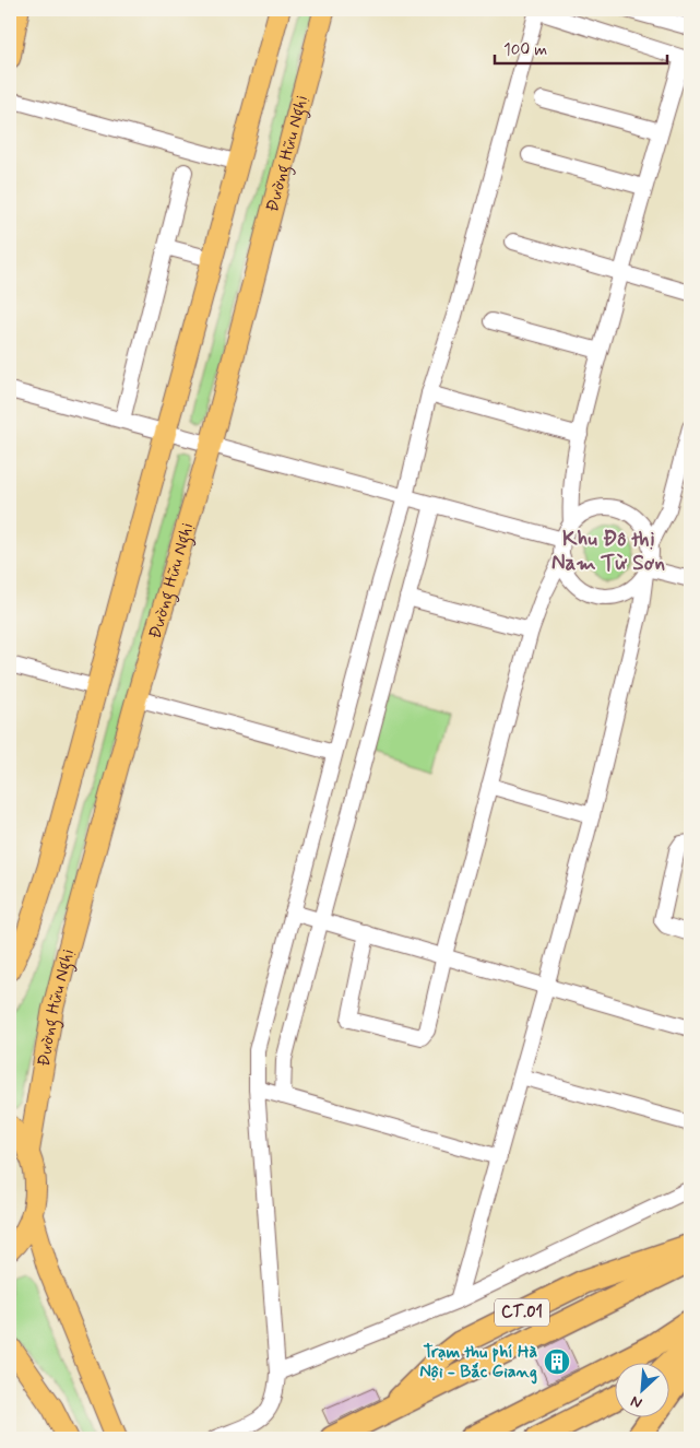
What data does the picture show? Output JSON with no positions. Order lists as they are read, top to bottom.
{
  "streets": {
    "highway": ["CT.01"],
    "main road": ["Đường Hữu Nghị"]
  },
  "districts": ["Khu Đô thị Nam Từ Sơn"],
  "places": {
    "building": ["Trạm thu phí Hà Nội - Bắc Giang"]
  },
  "scale_bar": "100 m",
  "north": "bottom left"
}
